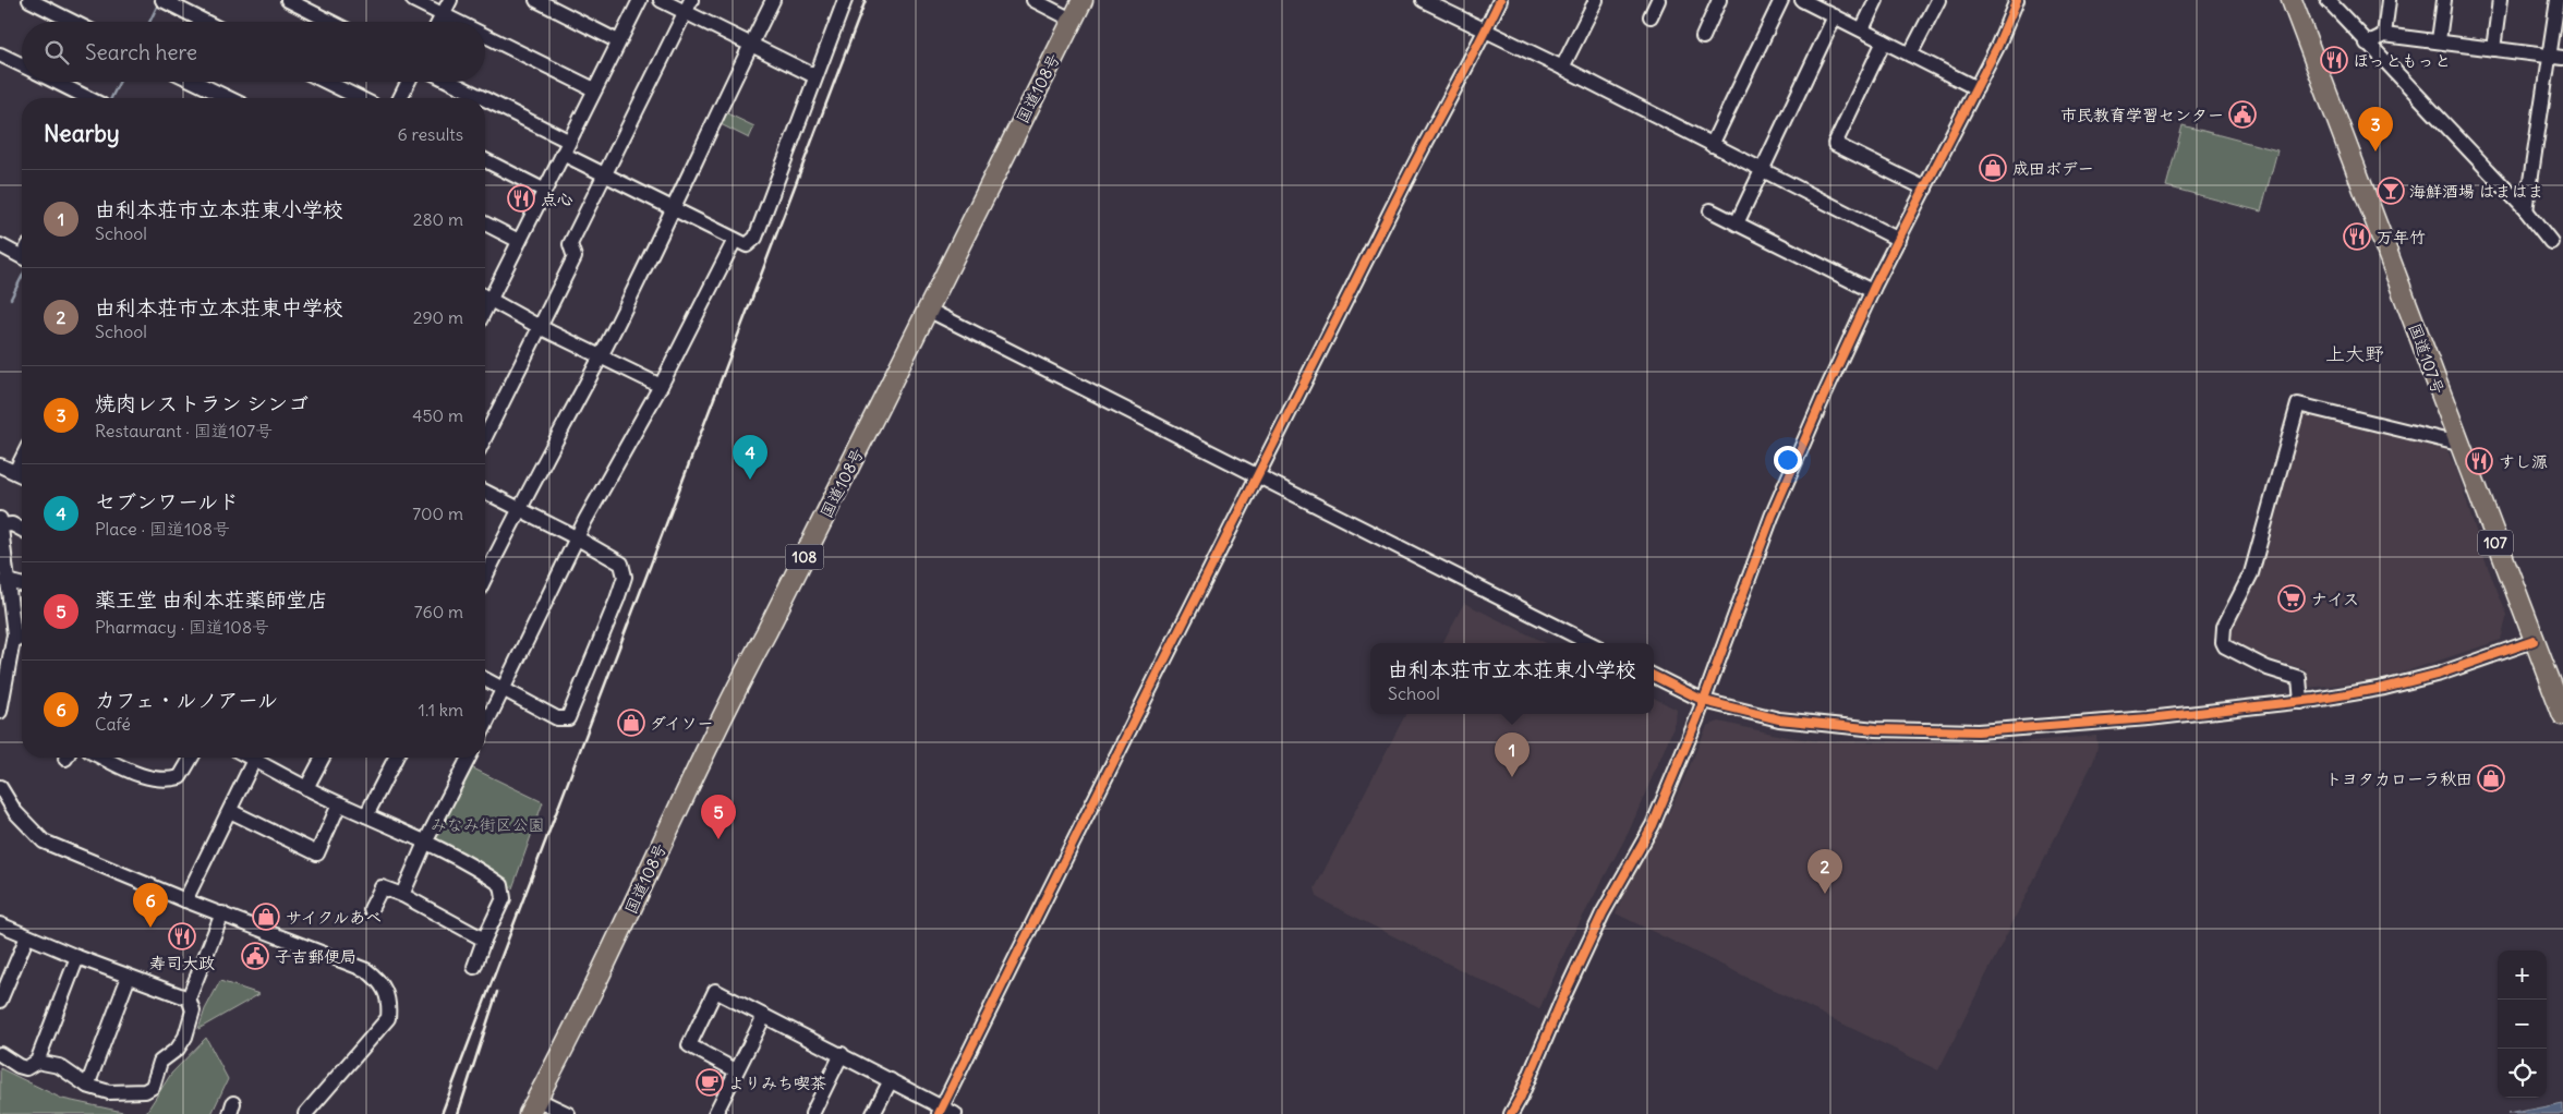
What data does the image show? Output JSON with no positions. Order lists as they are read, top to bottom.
{
  "streets": {
    "highway": [
      "国道108号",
      "国道107号",
      "107",
      "108"
    ]
  },
  "districts": ["上大野"],
  "parks": ["みなみ街区公園"],
  "places": {
    "restaurant": [
      "ほっともっと",
      "点心",
      "万年竹",
      "すし源",
      "寿司大政"
    ],
    "public building": ["市民教育学習センター", "子吉郵便局"],
    "shop": [
      "成田ボデー",
      "ダイソー",
      "トヨタカローラ秋田",
      "サイクルあべ"
    ],
    "bar": ["海鮮酒場 はまはま"],
    "supermarket": ["ナイス"],
    "cafe": ["よりみち喫茶"]
  },
  "page": {
    "search": "Search here",
    "heading": ["Nearby", "6 results"],
    "pins": [
      "3",
      "4",
      "1",
      "5",
      "2",
      "6"
    ],
    "list": [
      {
        "mark": "1",
        "name": "由利本荘市立本荘東小学校",
        "note": "School",
        "value": "280 m"
      },
      {
        "mark": "2",
        "name": "由利本荘市立本荘東中学校",
        "note": "School",
        "value": "290 m"
      },
      {
        "mark": "3",
        "name": "焼肉レストラン シンゴ",
        "note": "Restaurant · 国道107号",
        "value": "450 m"
      },
      {
        "mark": "4",
        "name": "セブンワールド",
        "note": "Place · 国道108号",
        "value": "700 m"
      },
      {
        "mark": "5",
        "name": "薬王堂 由利本荘薬師堂店",
        "note": "Pharmacy · 国道108号",
        "value": "760 m"
      },
      {
        "mark": "6",
        "name": "カフェ・ルノアール",
        "note": "Café",
        "value": "1.1 km"
      }
    ],
    "popup": ["由利本荘市立本荘東小学校", "School"],
    "map_buttons": ["+", "−"]
  }
}
